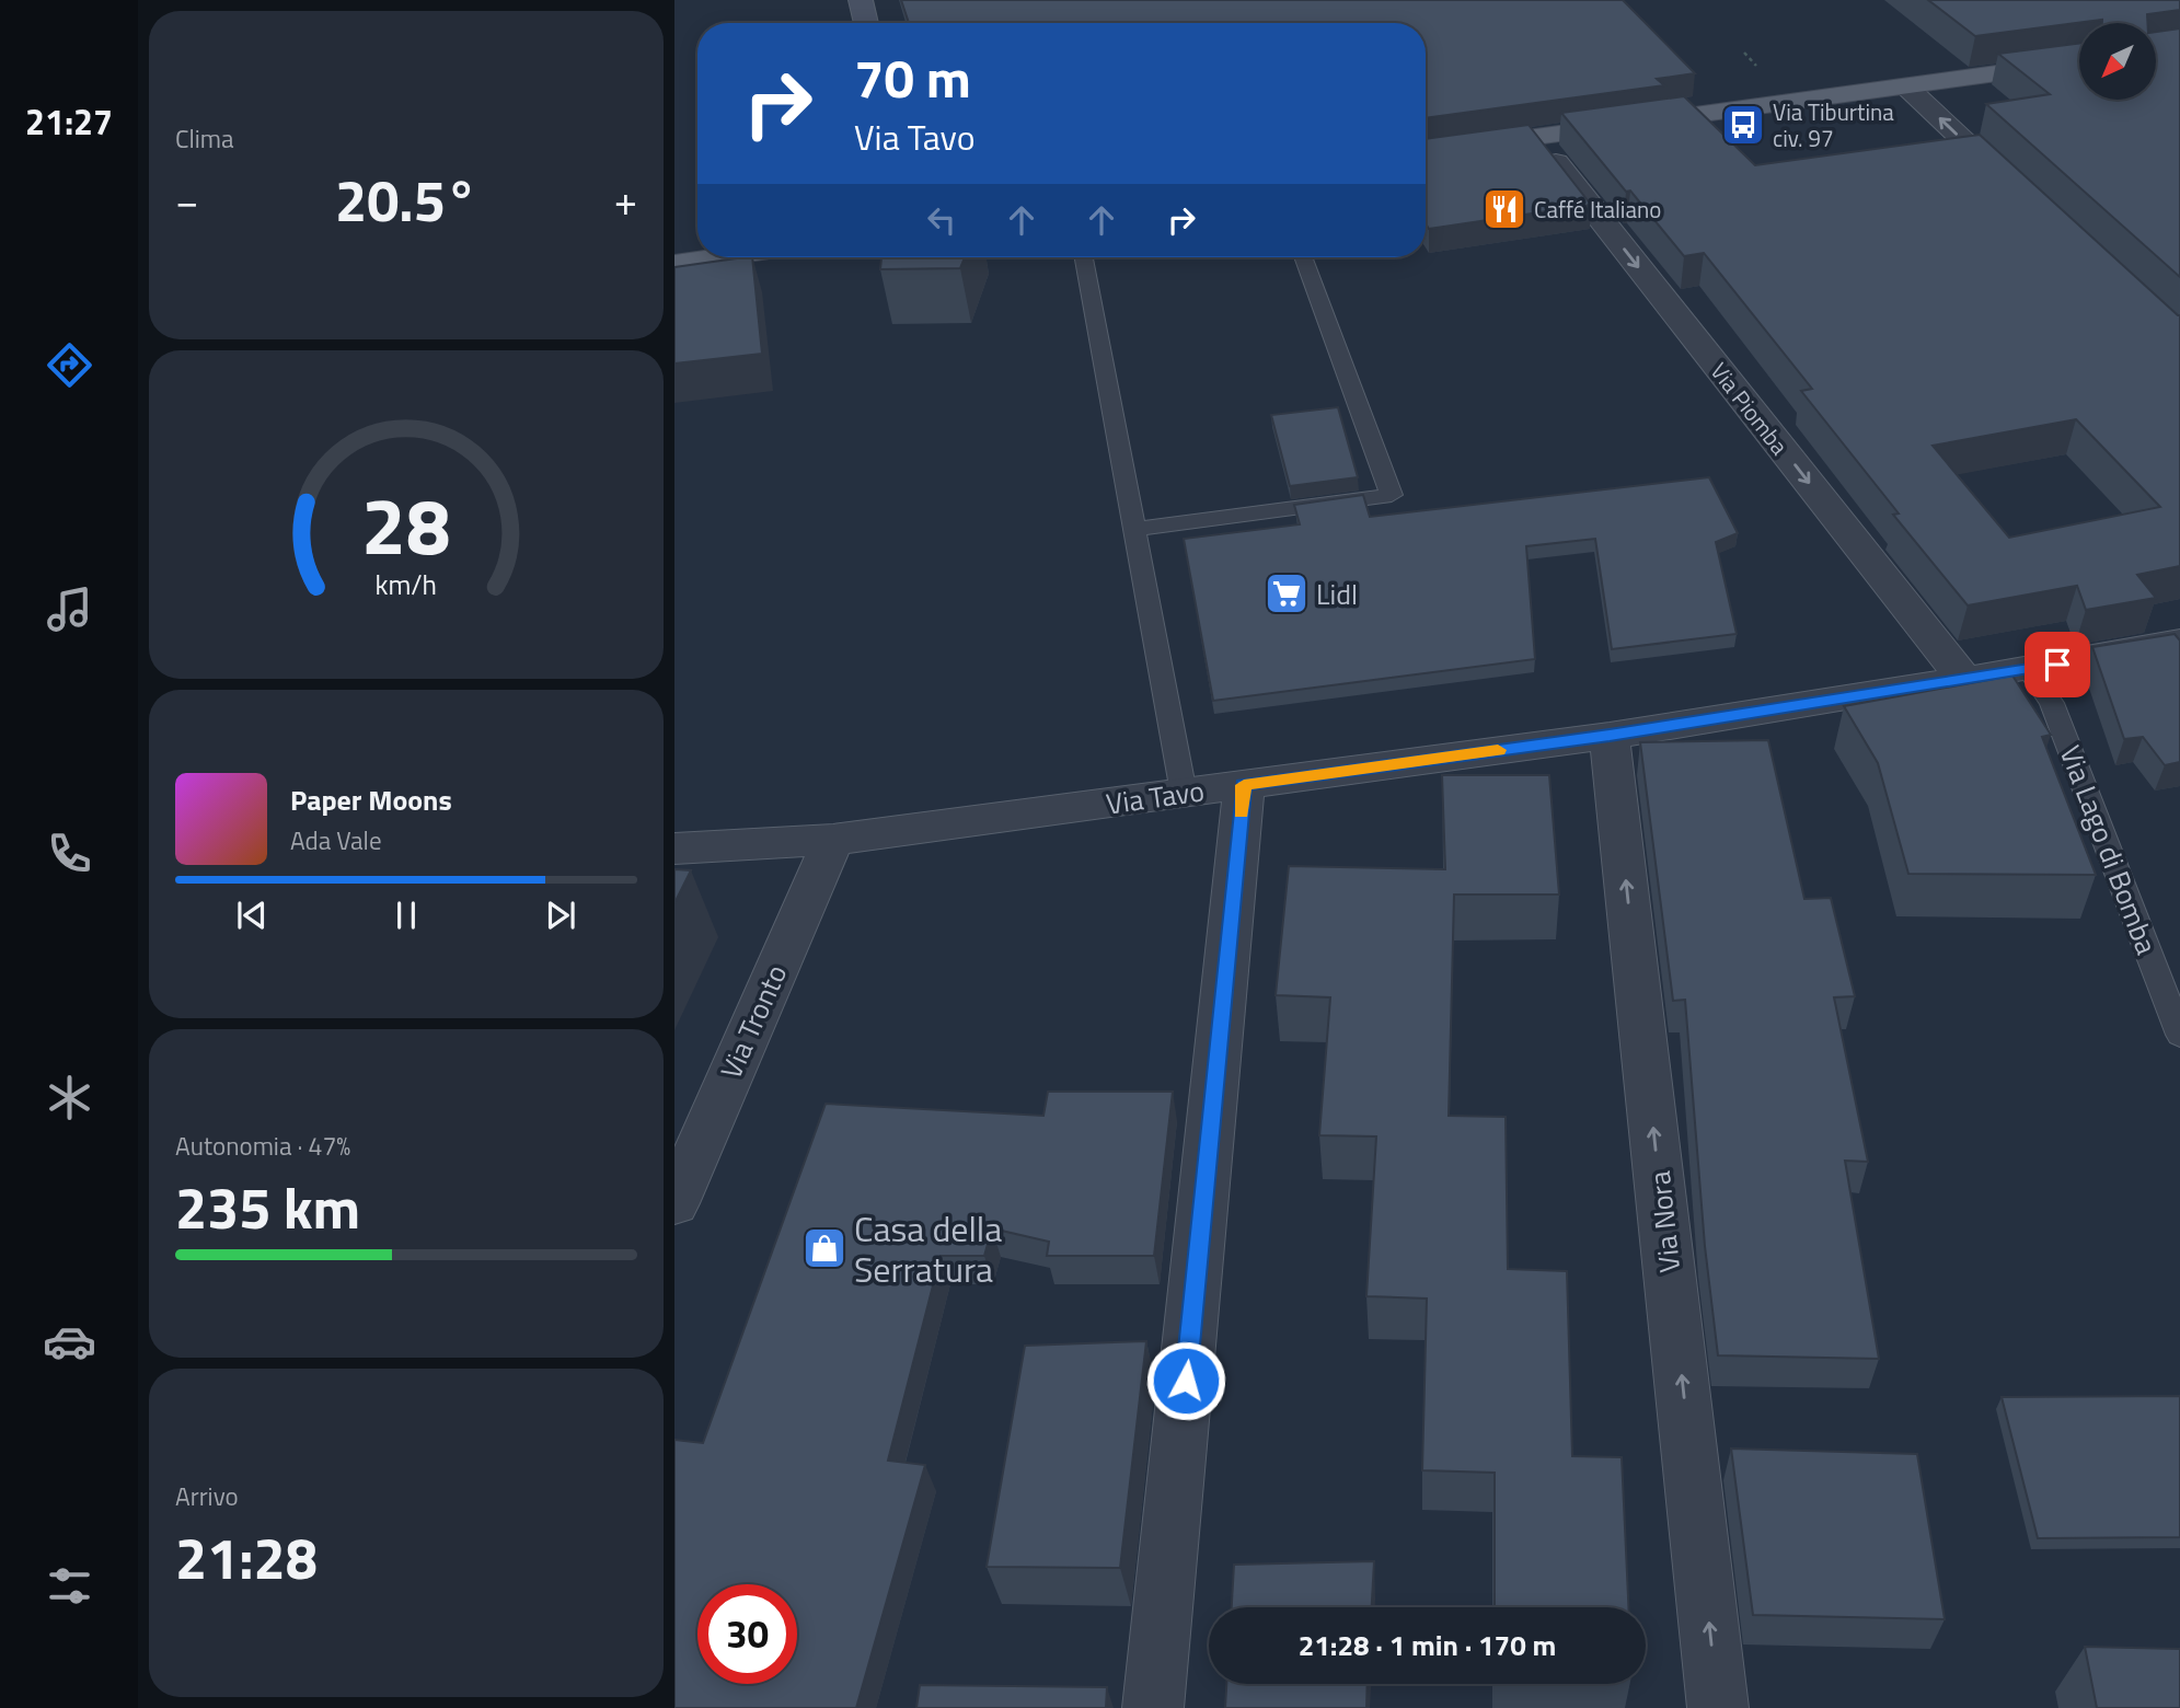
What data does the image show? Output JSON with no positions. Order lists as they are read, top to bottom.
{
  "streets": {
    "street": [
      "Via Piomba",
      "Via Tavo",
      "Via Tronto",
      "Via Nora"
    ],
    "lane": ["Via Lago di Bomba"]
  },
  "crossings": [
    ["Via Piomba", "Via Tavo"],
    ["Via Tavo", "Via Lago di Bomba"],
    ["Via Tavo", "Via Tronto"],
    ["Via Tavo", "Via Nora"]
  ],
  "one_way": ["Via Piomba", "Via Nora"],
  "places": {
    "bus stop": ["Via Tiburtina civ. 97"],
    "restaurant": ["Caffé Italiano"],
    "supermarket": ["Lidl"],
    "shop": ["Casa della Serratura"]
  },
  "north": "bottom left",
  "page": {
    "tabs": "21:27",
    "tile": [
      "Clima",
      ["Autonomia · 47%", "235 km"],
      ["Arrivo", "21:28"]
    ],
    "turn": ["70 m", "Via Tavo"],
    "heat": ["−", "20.5°", "+"],
    "song": ["Paper Moons", "Ada Vale"],
    "limit": "30",
    "trip": "21:28 · 1 min · 170 m",
    "gauge": ["28", "km/h"]
  }
}
